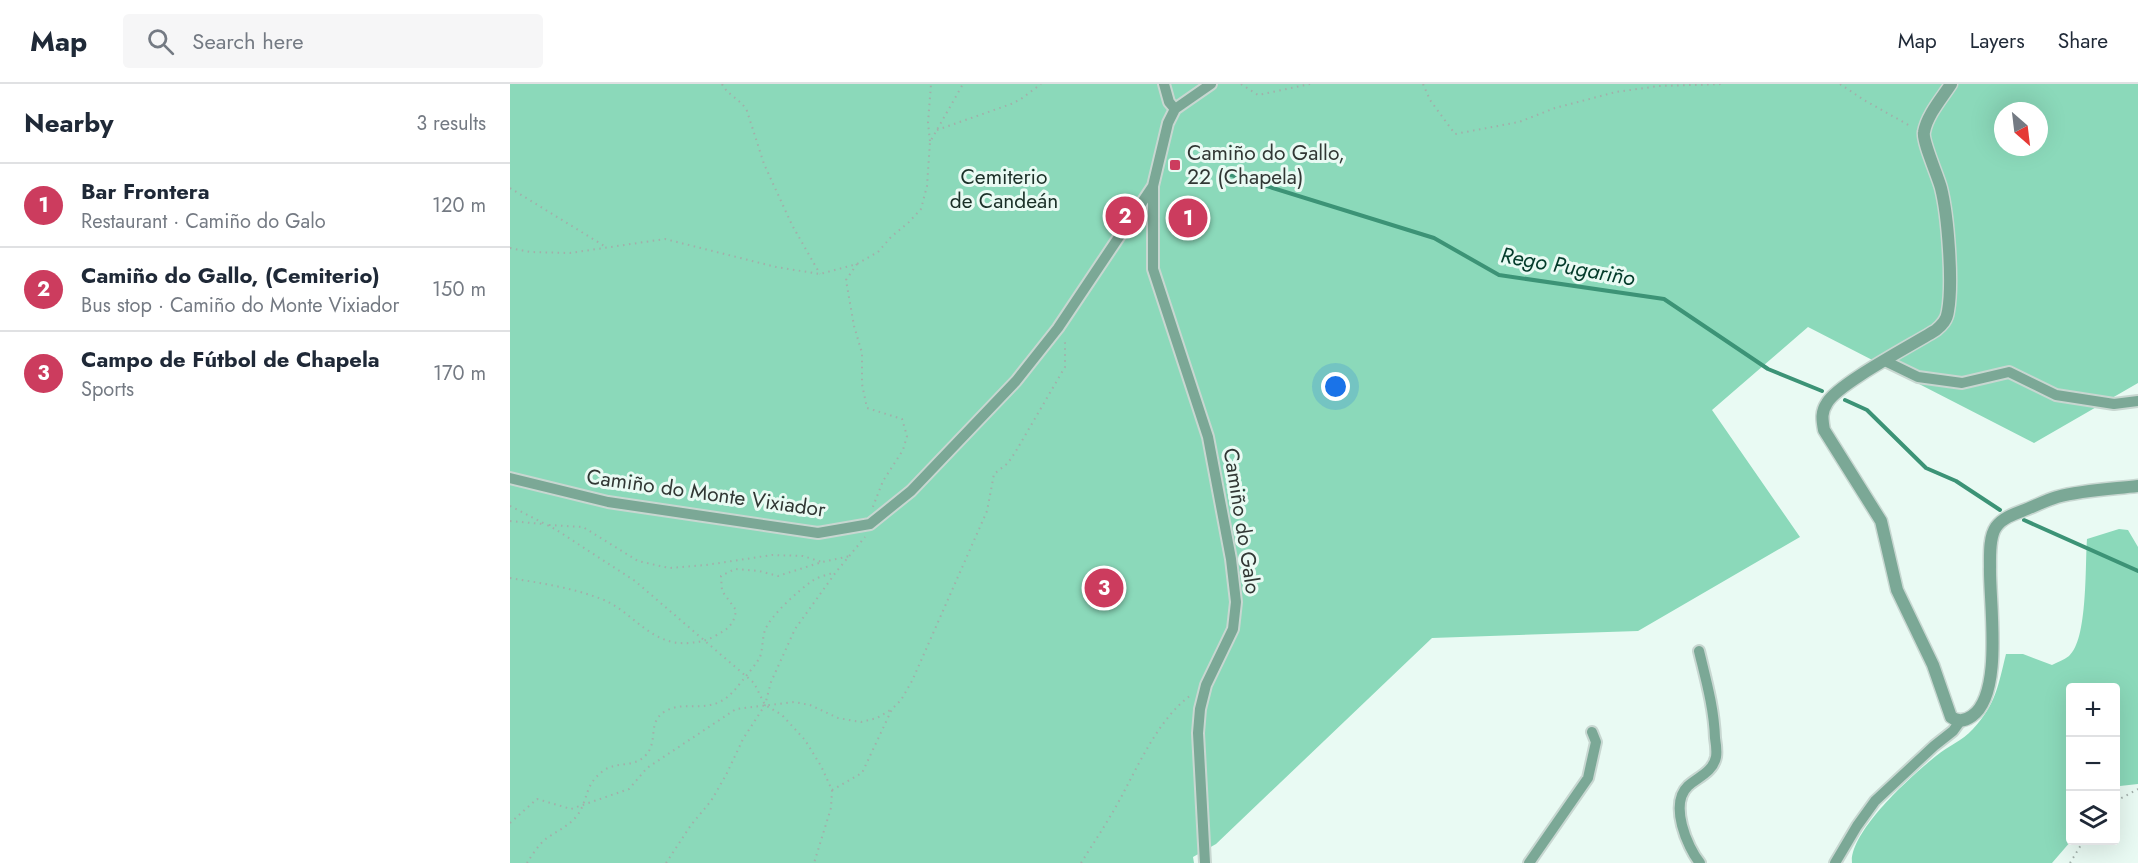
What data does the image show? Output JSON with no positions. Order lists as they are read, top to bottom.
{
  "streets": {
    "street": ["Camiño do Monte Vixiador", "Camiño do Galo"]
  },
  "crossings": [
    ["Camiño do Monte Vixiador", "Camiño do Galo"]
  ],
  "water": ["Rego Pugariño"],
  "parks": ["Cemiterio de Candeán"],
  "places": {
    "transit": ["Camiño do Gallo, 22 (Chapela)"]
  },
  "north": "bottom right",
  "page": {
    "header": "Map",
    "search": "Search here",
    "nav": ["Map", "Layers", "Share"],
    "heading": ["Nearby", "3 results"],
    "list": [
      {
        "mark": "1",
        "name": "Bar Frontera",
        "note": "Restaurant · Camiño do Galo",
        "value": "120 m"
      },
      {
        "mark": "2",
        "name": "Camiño do Gallo, (Cemiterio)",
        "note": "Bus stop · Camiño do Monte Vixiador",
        "value": "150 m"
      },
      {
        "mark": "3",
        "name": "Campo de Fútbol de Chapela",
        "note": "Sports",
        "value": "170 m"
      }
    ],
    "pins": ["2", "1", "3"],
    "map_buttons": ["+", "−"]
  }
}
